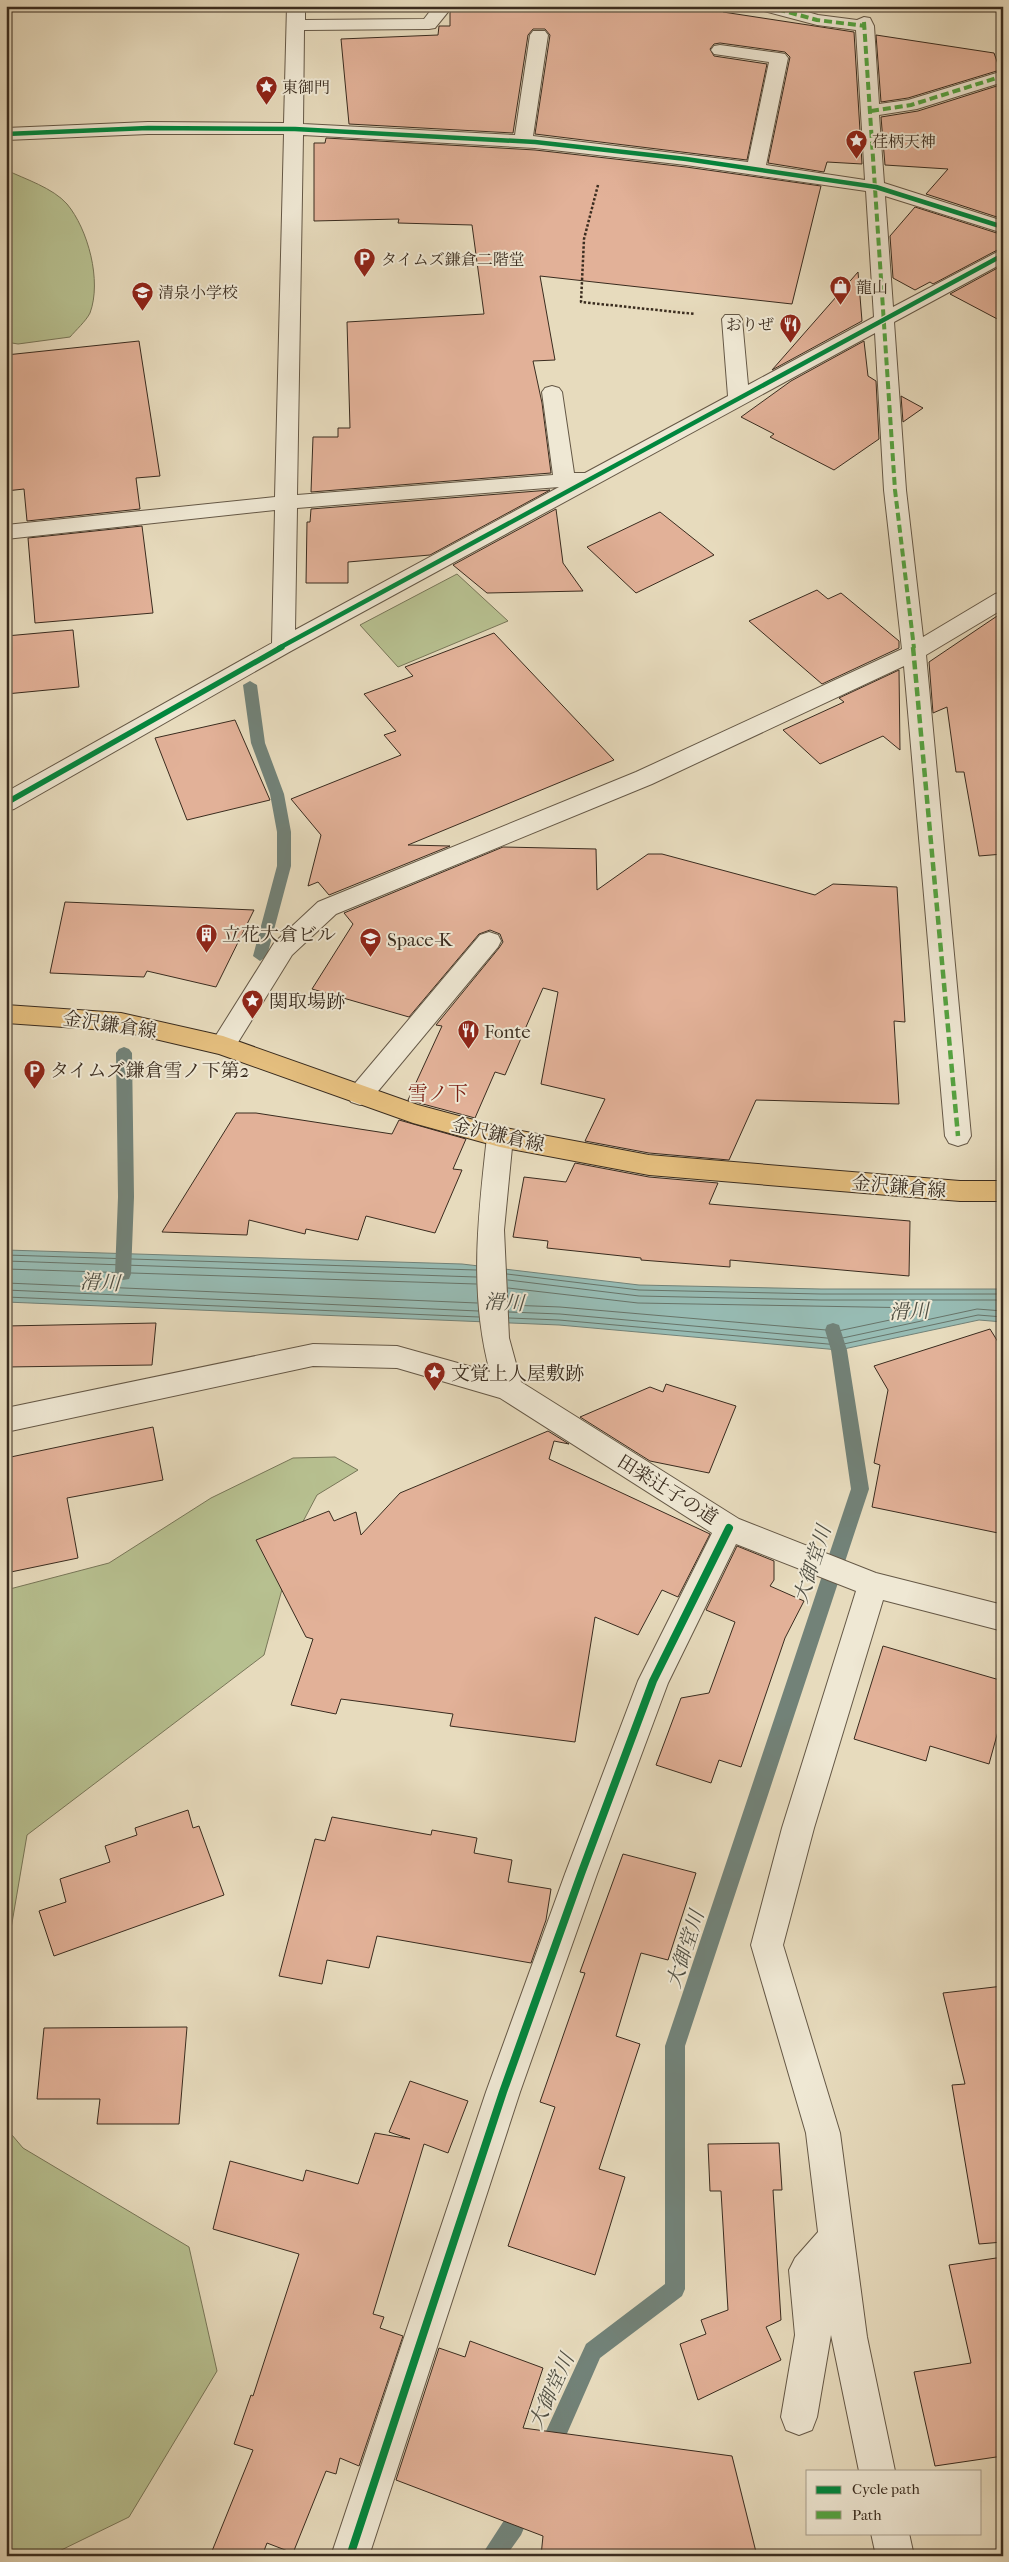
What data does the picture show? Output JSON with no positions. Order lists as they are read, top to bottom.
{
  "streets": {
    "main road": ["金沢鎌倉線"],
    "street": ["田楽辻子の道"]
  },
  "districts": ["雪ノ下"],
  "water": ["滑川", "大御堂川"],
  "places": {
    "place": [
      "東御門",
      "荏柄天神",
      "関取場跡",
      "文覚上人屋敷跡"
    ],
    "parking": ["タイムズ鎌倉二階堂", "タイムズ鎌倉雪ノ下第2"],
    "shop": ["龍山"],
    "school or university": ["清泉小学校", "Space-K"],
    "restaurant": ["おりぜ", "Fonte"],
    "building": ["立花大倉ビル"]
  },
  "legend": ["Cycle path", "Path"]
}
